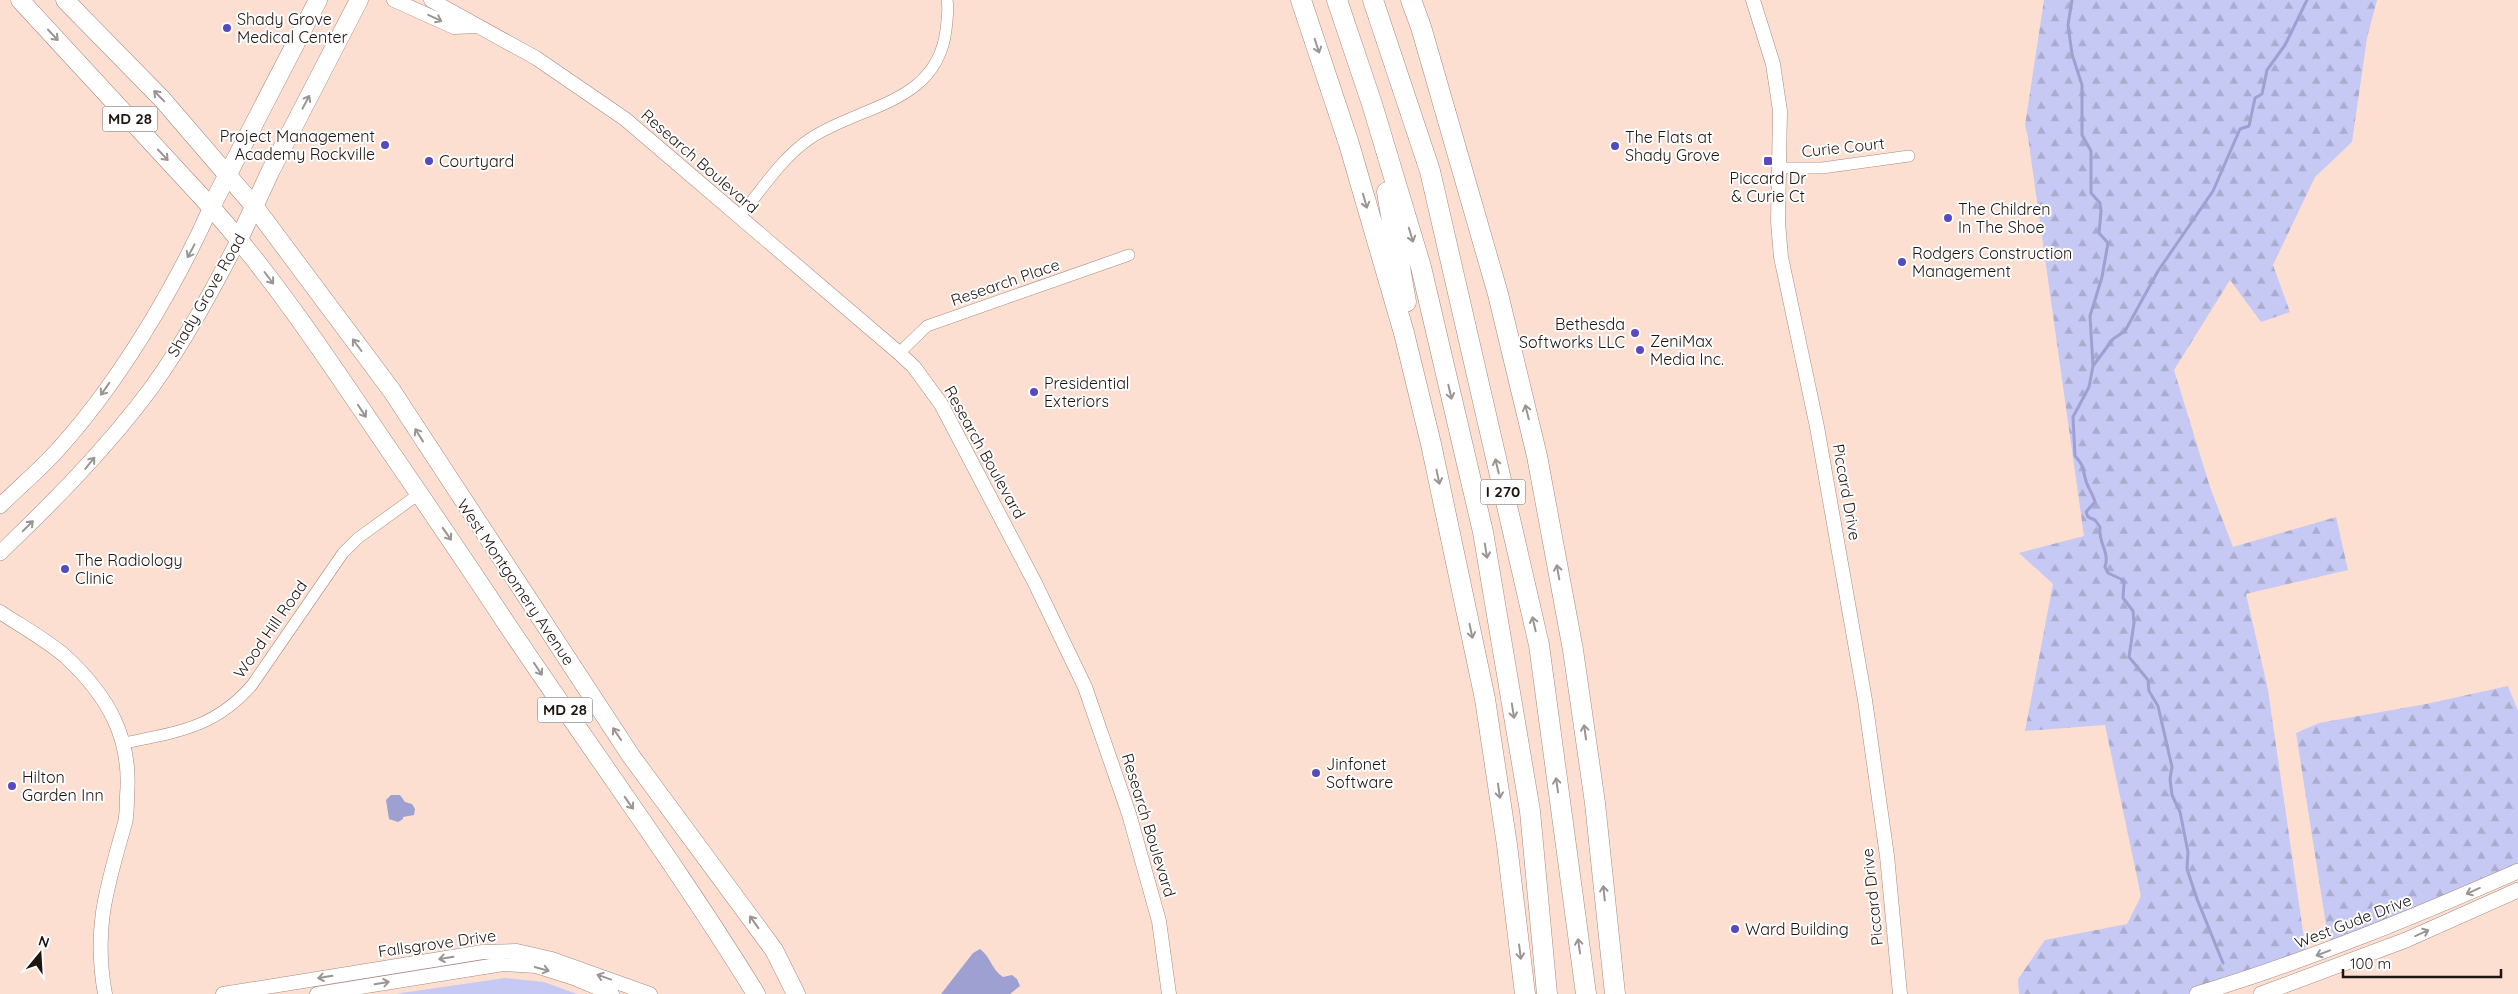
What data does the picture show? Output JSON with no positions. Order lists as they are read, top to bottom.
{
  "streets": {
    "highway": ["I 270"],
    "main road": [
      "MD 28",
      "Shady Grove Road",
      "West Montgomery Avenue",
      "West Gude Drive"
    ],
    "street": [
      "Curie Court",
      "Research Boulevard",
      "Research Place",
      "Piccard Drive",
      "Wood Hill Road",
      "Fallsgrove Drive"
    ]
  },
  "crossings": [
    ["MD 28", "Shady Grove Road"],
    ["MD 28", "West Montgomery Avenue"],
    ["Curie Court", "Piccard Drive"],
    ["Research Boulevard", "Research Place"],
    ["Shady Grove Road", "West Montgomery Avenue"],
    ["West Montgomery Avenue", "Wood Hill Road"]
  ],
  "places": {
    "other": [
      "Shady Grove Medical Center",
      "Project Management Academy Rockville",
      "The Flats at Shady Grove",
      "Courtyard",
      "The Children In The Shoe",
      "Rodgers Construction Management",
      "Bethesda Softworks LLC",
      "ZeniMax Media Inc.",
      "Presidential Exteriors",
      "The Radiology Clinic",
      "Jinfonet Software",
      "Hilton Garden Inn",
      "Ward Building"
    ],
    "transit": ["Piccard Dr & Curie Ct"]
  },
  "scale_bar": "100 m",
  "north": "top"
}
